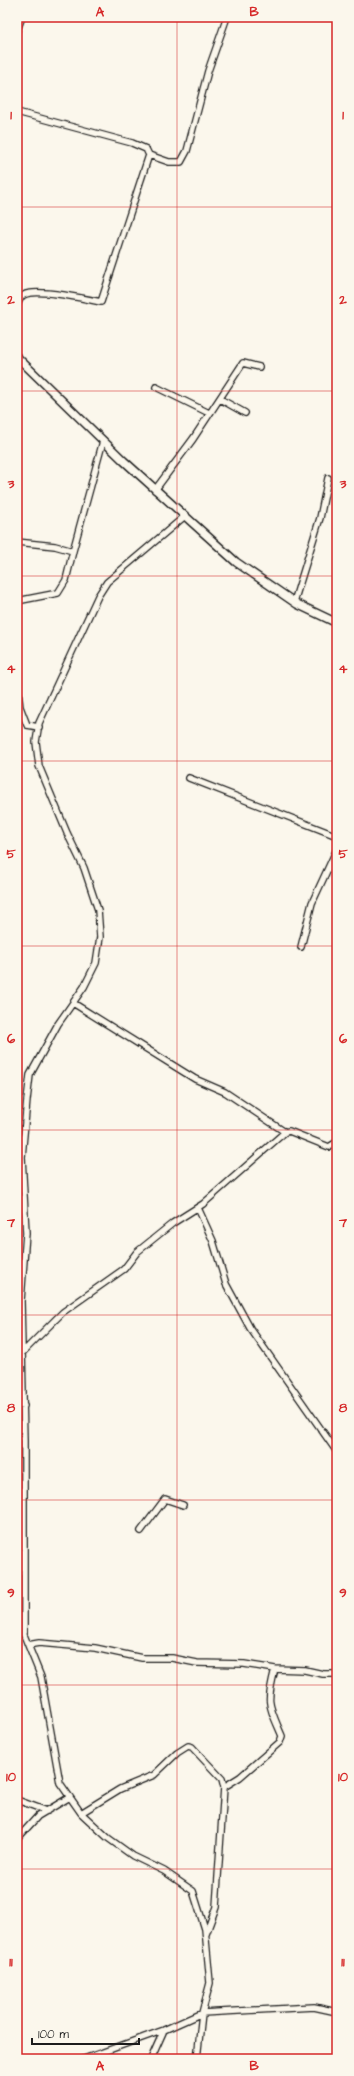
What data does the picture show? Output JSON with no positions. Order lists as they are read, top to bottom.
{
  "scale_bar": "100 m",
  "grid": {
    "columns": ["A", "B"],
    "rows": [
      "1",
      "2",
      "3",
      "4",
      "5",
      "6",
      "7",
      "8",
      "9",
      "10",
      "11"
    ]
  }
}
